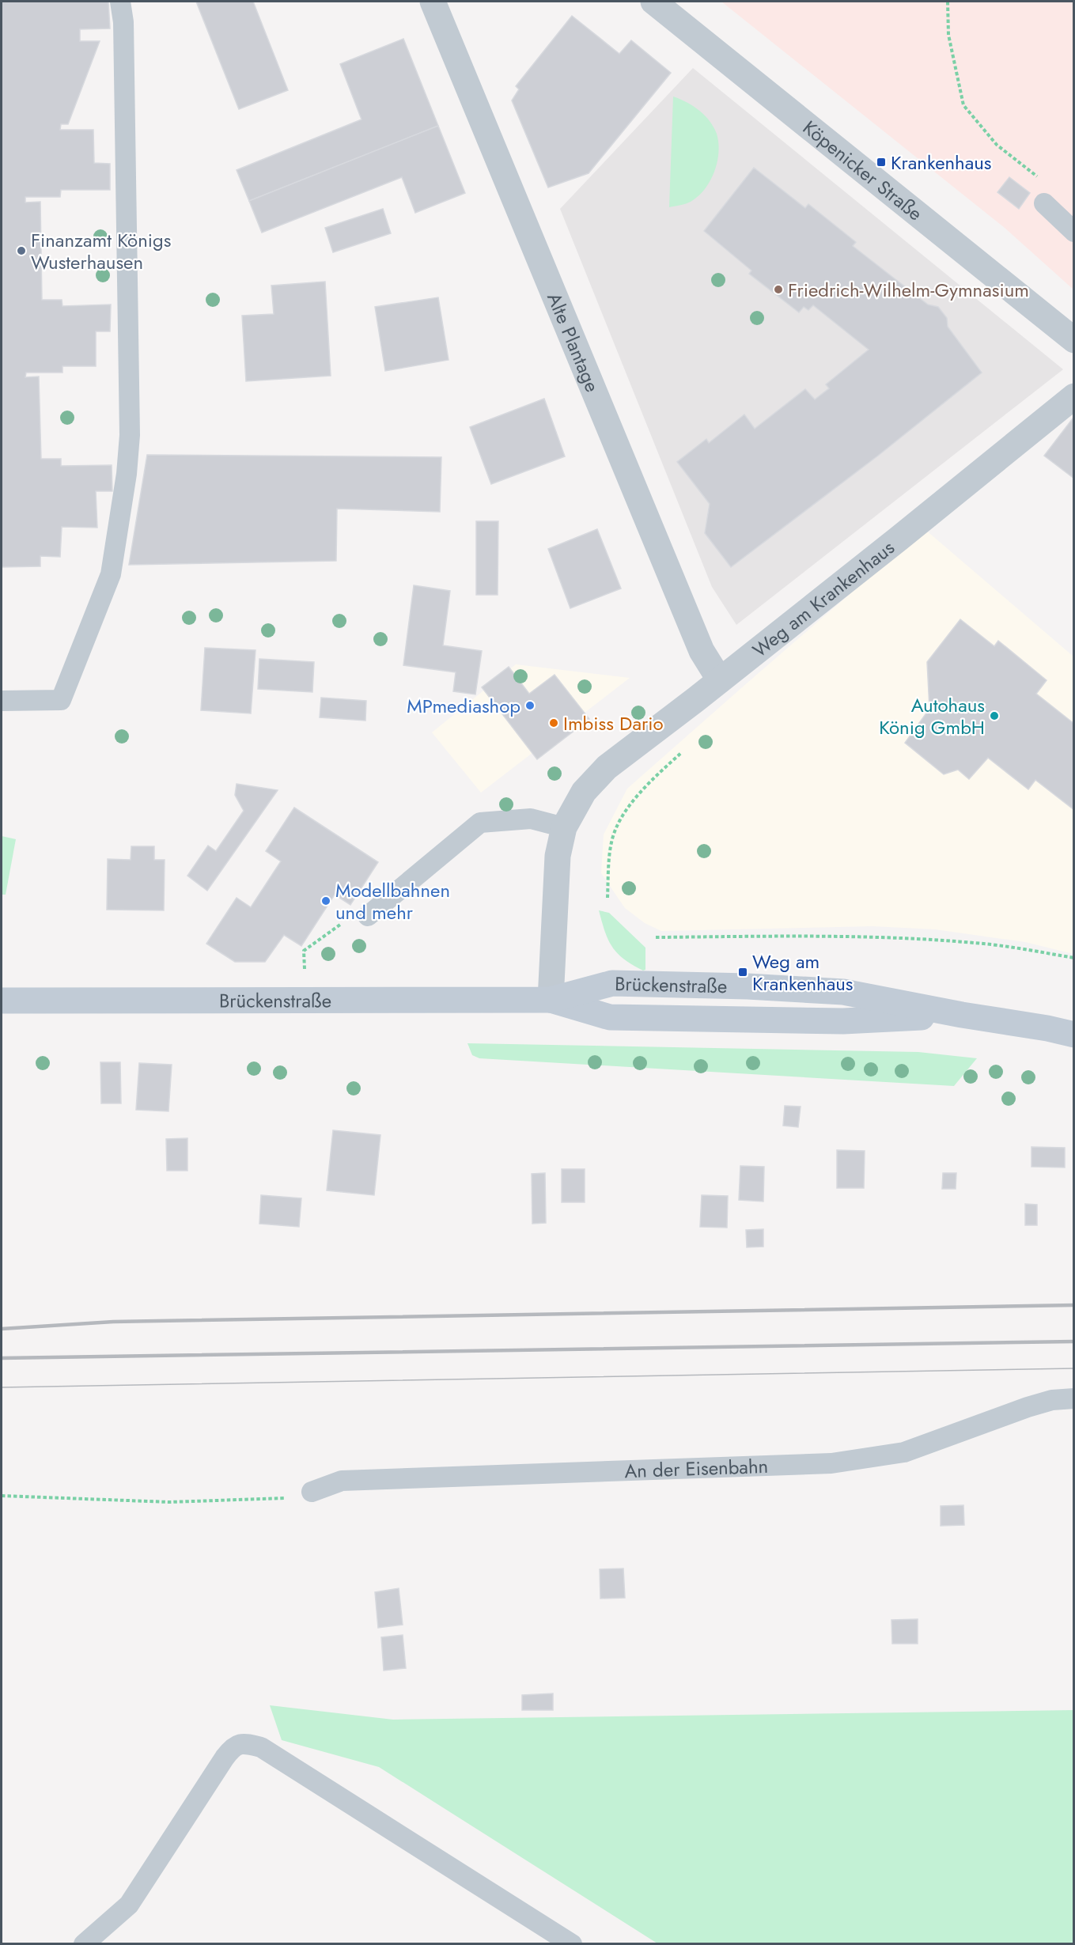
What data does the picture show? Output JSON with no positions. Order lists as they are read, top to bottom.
{
  "streets": {
    "main road": ["Brückenstraße"],
    "street": ["Köpenicker Straße", "Alte Plantage", "Weg am Krankenhaus"],
    "lane": ["An der Eisenbahn"]
  },
  "crossings": [
    ["Alte Plantage", "Weg am Krankenhaus"],
    ["Weg am Krankenhaus", "Brückenstraße"]
  ],
  "places": {
    "transit": ["Krankenhaus", "Weg am Krankenhaus"],
    "other": [
      "Finanzamt Königs Wusterhausen",
      "Friedrich-Wilhelm-Gymnasium",
      "MPmediashop",
      "Autohaus König GmbH",
      "Imbiss Dario",
      "Modellbahnen und mehr"
    ]
  }
}
